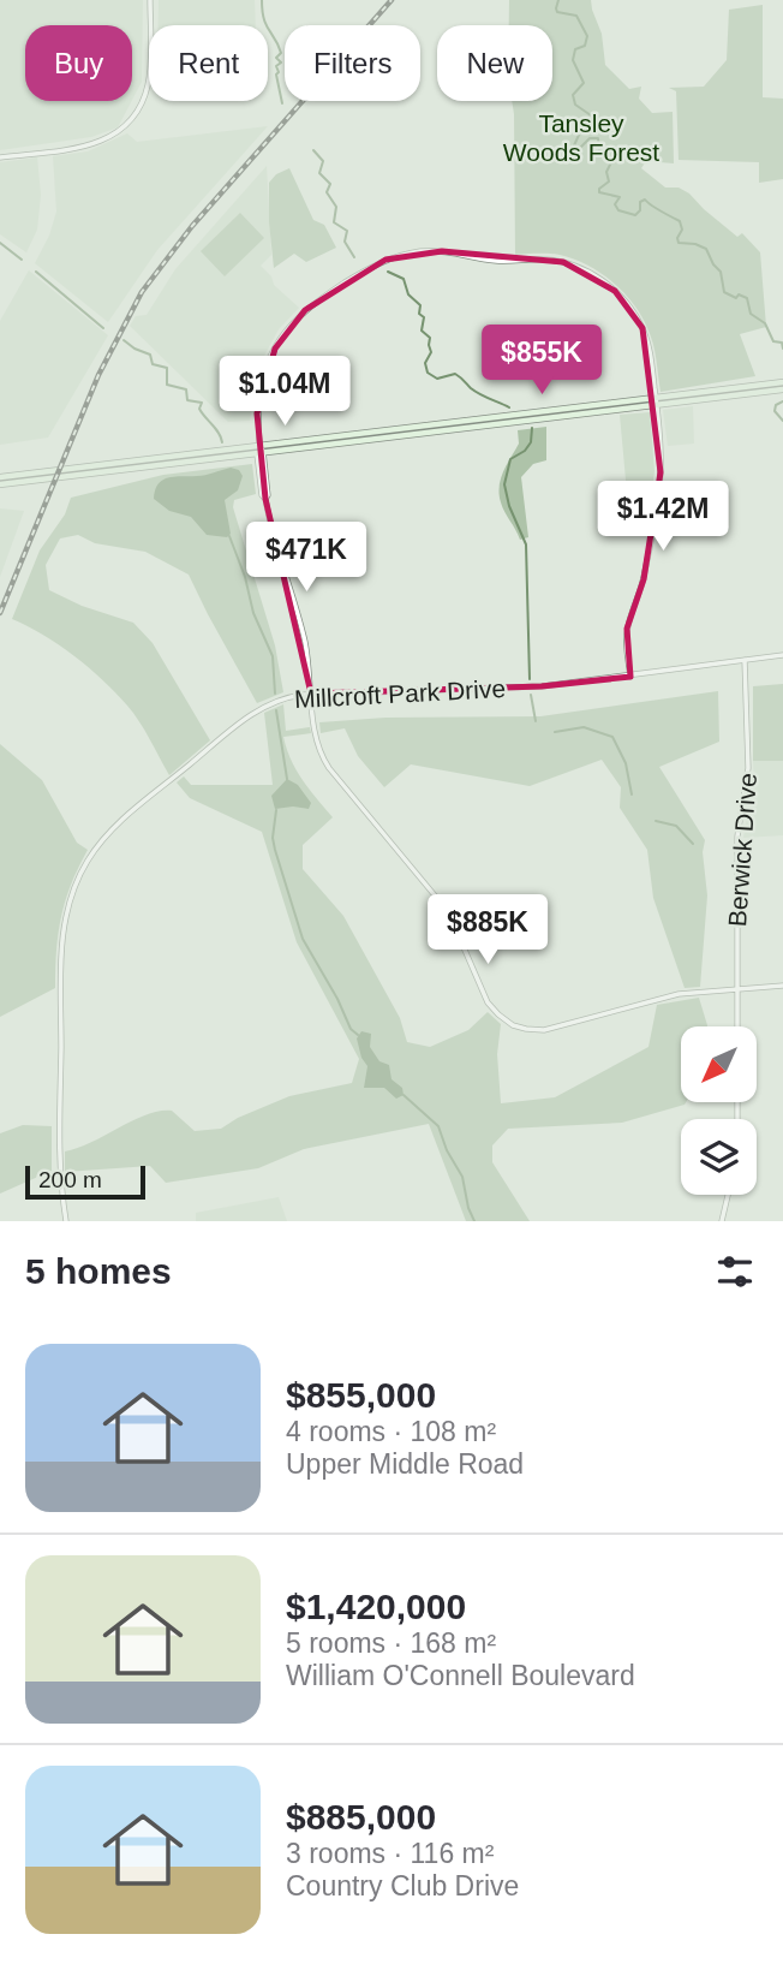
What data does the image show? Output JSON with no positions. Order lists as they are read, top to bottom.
{
  "streets": {
    "street": ["Millcroft Park Drive", "Berwick Drive"]
  },
  "crossings": [
    ["Millcroft Park Drive", "Berwick Drive"]
  ],
  "parks": ["Tansley Woods Forest"],
  "scale_bar": "200 m",
  "north": "bottom left",
  "page": {
    "chip": [
      "Buy",
      "Rent",
      "Filters",
      "New"
    ],
    "price": [
      "$855K",
      "$1.04M",
      "$1.42M",
      "$471K",
      "$885K"
    ],
    "scale": "200 m",
    "heading": "5 homes",
    "list": [
      {
        "name": "$855,000",
        "note": "4 rooms · 108 m² · Upper Middle Road"
      },
      {
        "name": "$1,420,000",
        "note": "5 rooms · 168 m² · William O'Connell Boulevard"
      },
      {
        "name": "$885,000",
        "note": "3 rooms · 116 m² · Country Club Drive"
      }
    ]
  }
}
